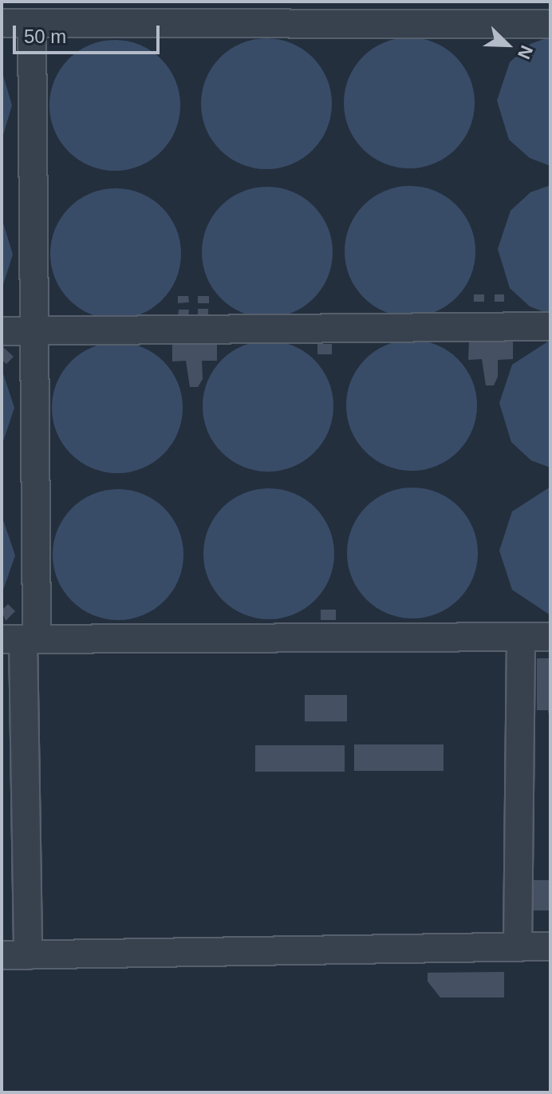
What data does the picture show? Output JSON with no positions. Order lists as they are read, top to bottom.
{
  "scale_bar": "50 m",
  "north": "bottom right"
}
